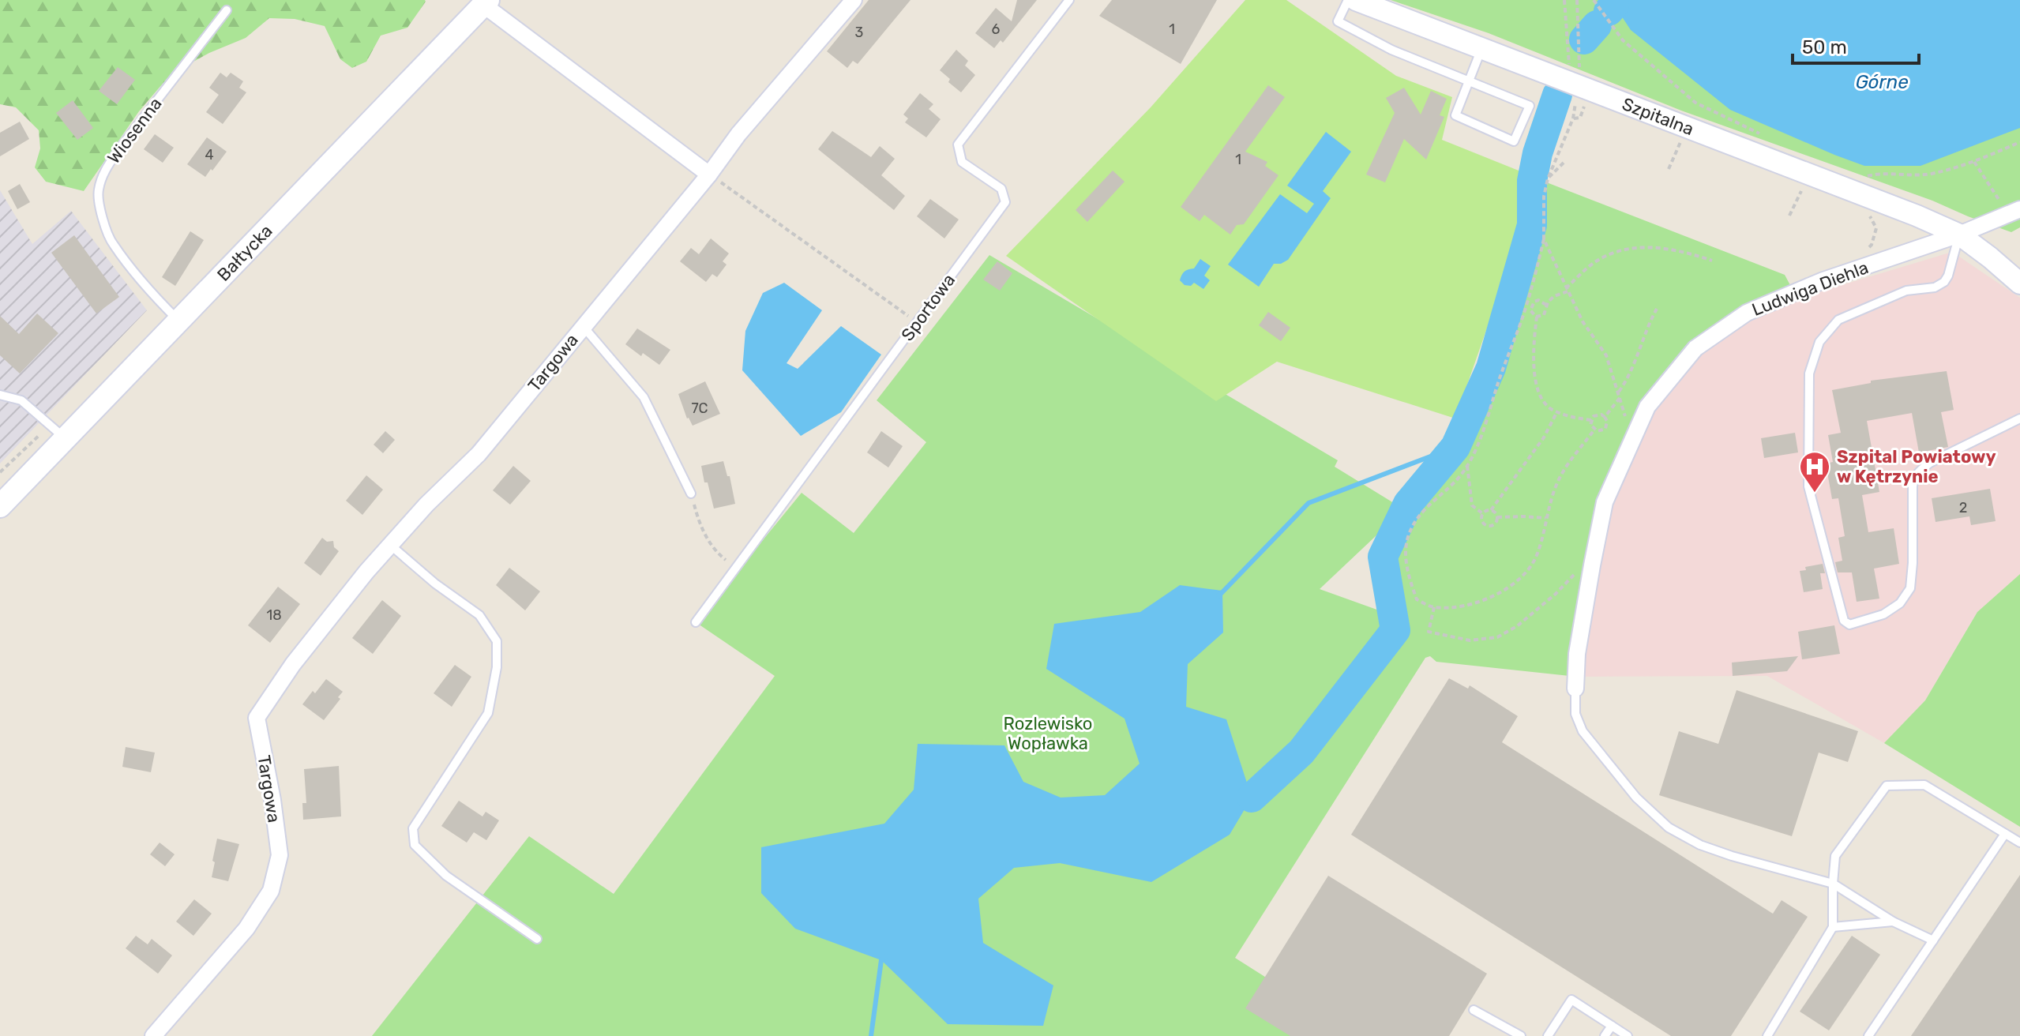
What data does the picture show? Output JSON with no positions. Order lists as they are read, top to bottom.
{
  "streets": {
    "main road": ["Bałtycka"],
    "street": ["Szpitalna", "Ludwiga Diehla", "Targowa"],
    "lane": ["Wiosenna", "Sportowa"]
  },
  "crossings": [
    ["Szpitalna", "Ludwiga Diehla"],
    ["Wiosenna", "Bałtycka"]
  ],
  "water": ["Górne"],
  "parks": ["Rozlewisko Wopławka"],
  "places": {
    "hospital": ["Szpital Powiatowy w Kętrzynie"]
  },
  "house_numbers": [
    "6",
    "1",
    "3",
    "4",
    "1",
    "7C",
    "2",
    "18"
  ],
  "scale_bar": "50 m"
}
